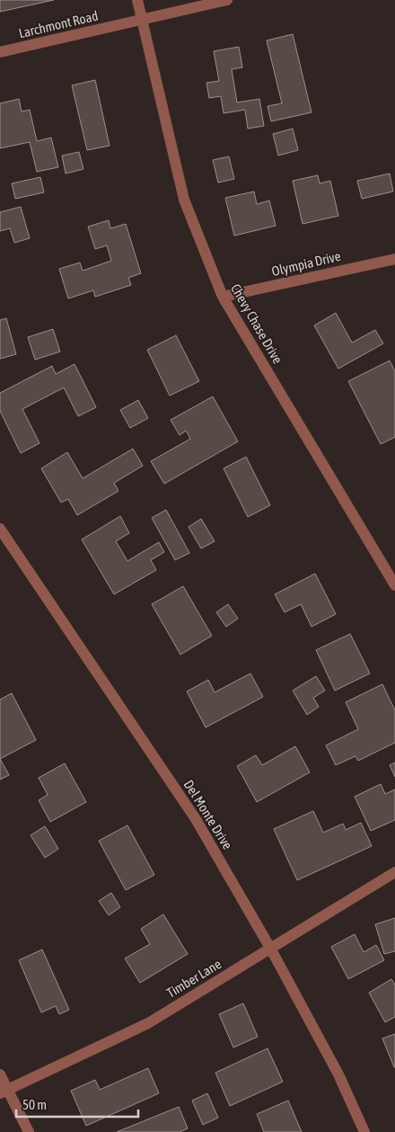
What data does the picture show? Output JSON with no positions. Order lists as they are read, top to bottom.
{
  "streets": {
    "street": [
      "Larchmont Road",
      "Olympia Drive",
      "Chevy Chase Drive",
      "Del Monte Drive",
      "Timber Lane"
    ]
  },
  "crossings": [
    ["Larchmont Road", "Chevy Chase Drive"],
    ["Olympia Drive", "Chevy Chase Drive"],
    ["Del Monte Drive", "Timber Lane"]
  ],
  "scale_bar": "50 m"
}
